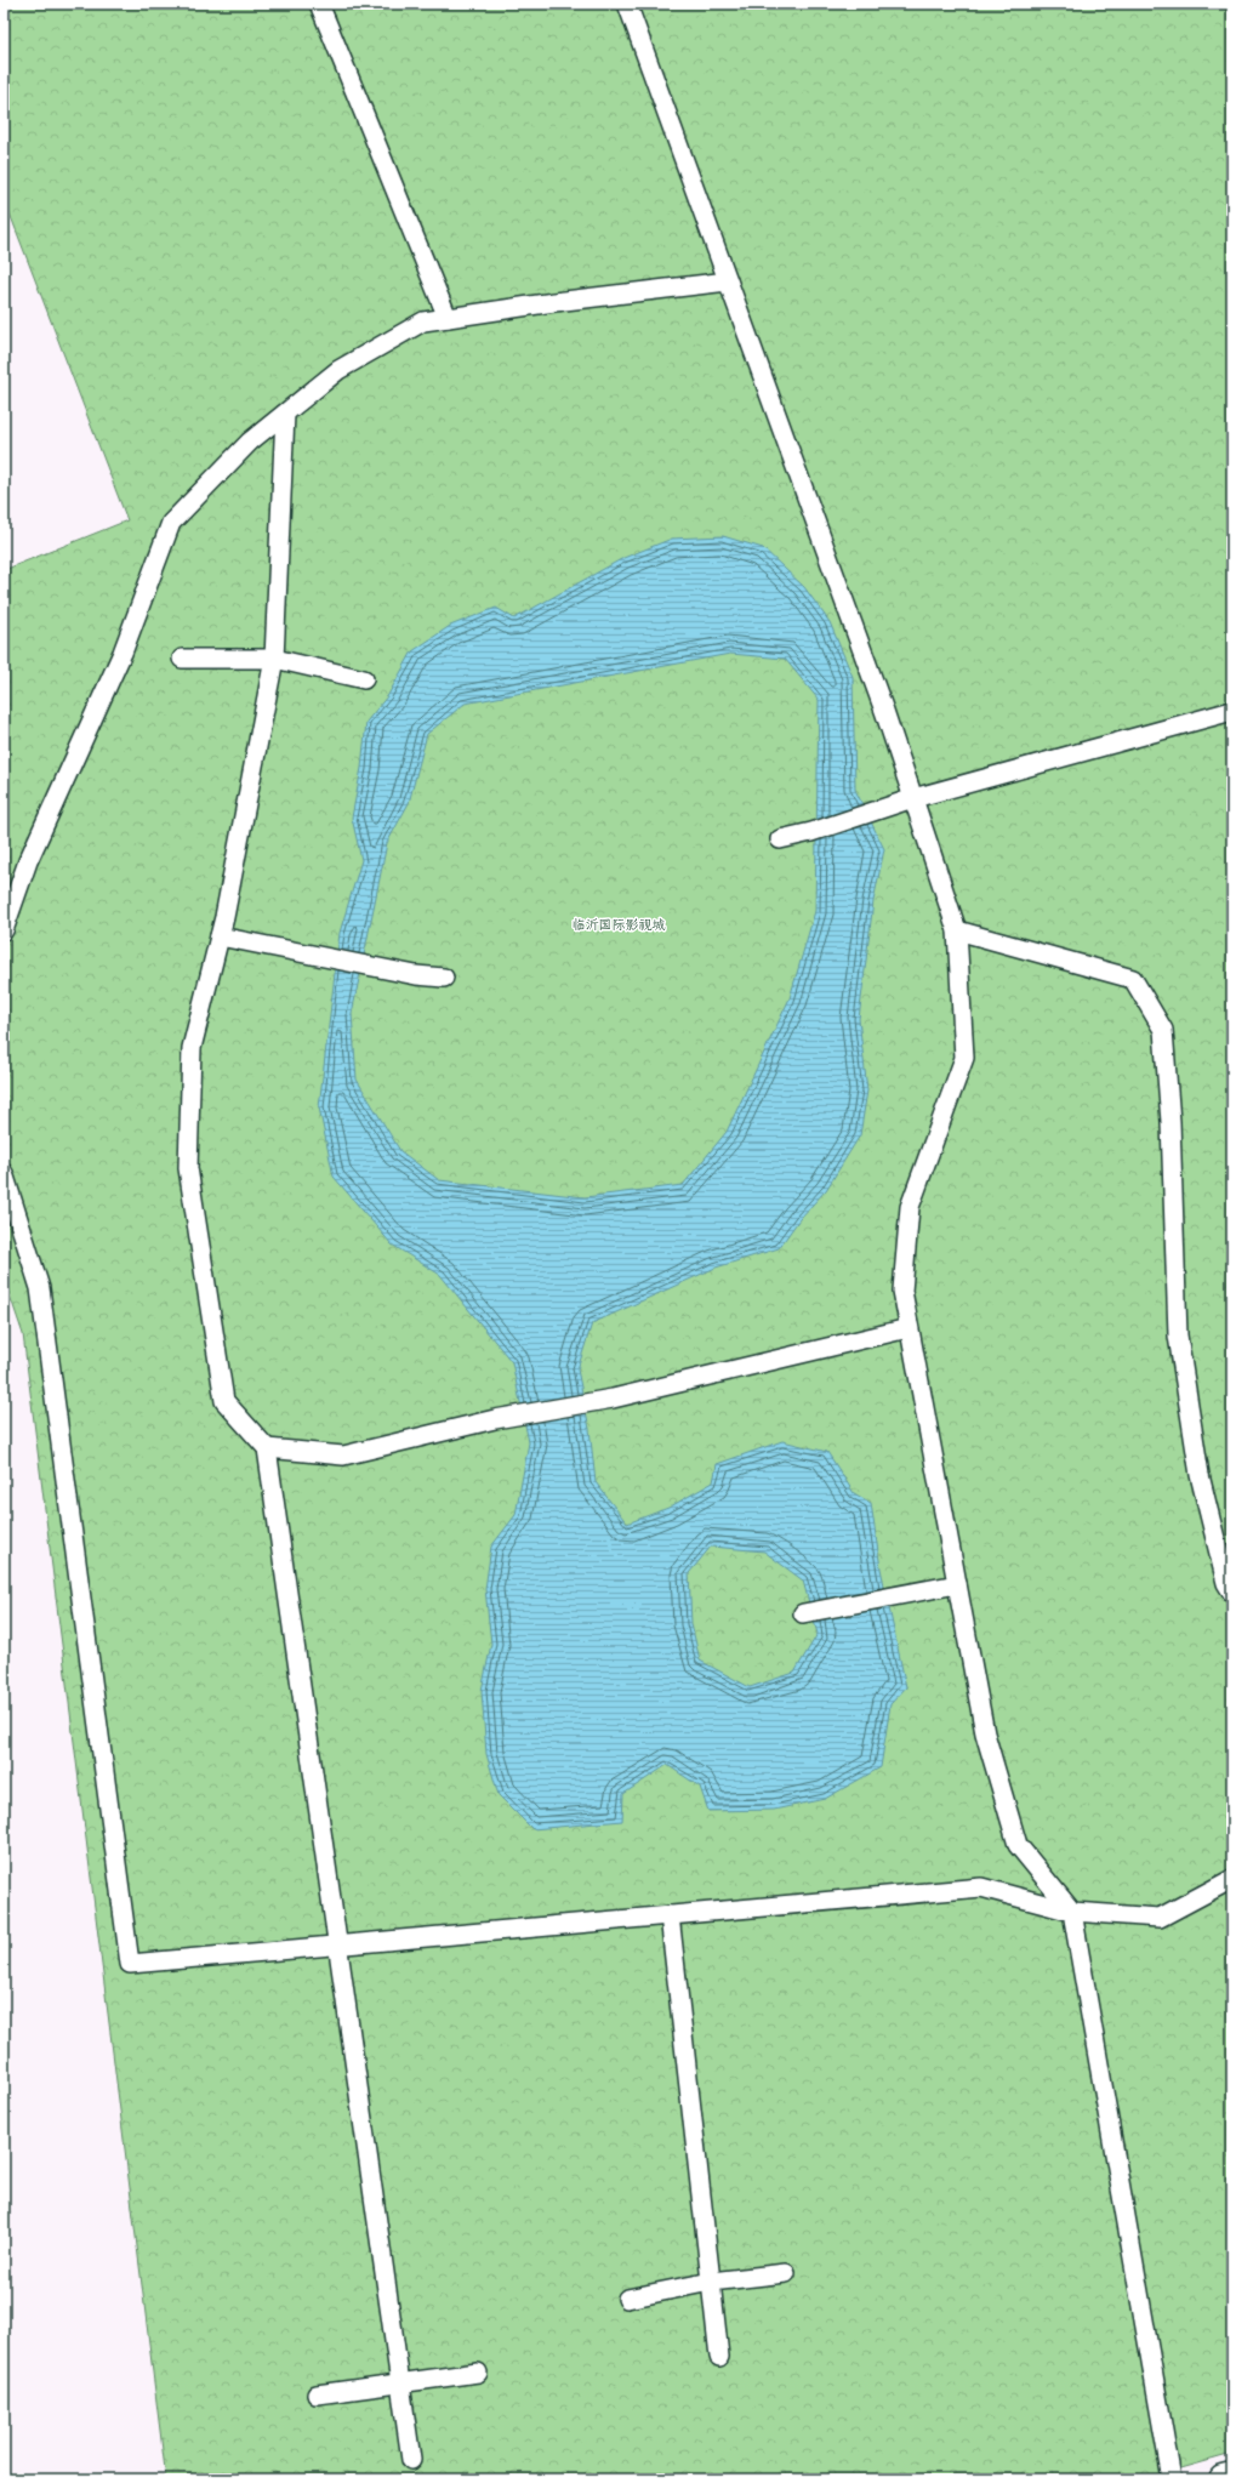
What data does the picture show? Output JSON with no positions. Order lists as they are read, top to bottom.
{
  "parks": ["临沂国际影视城"]
}
